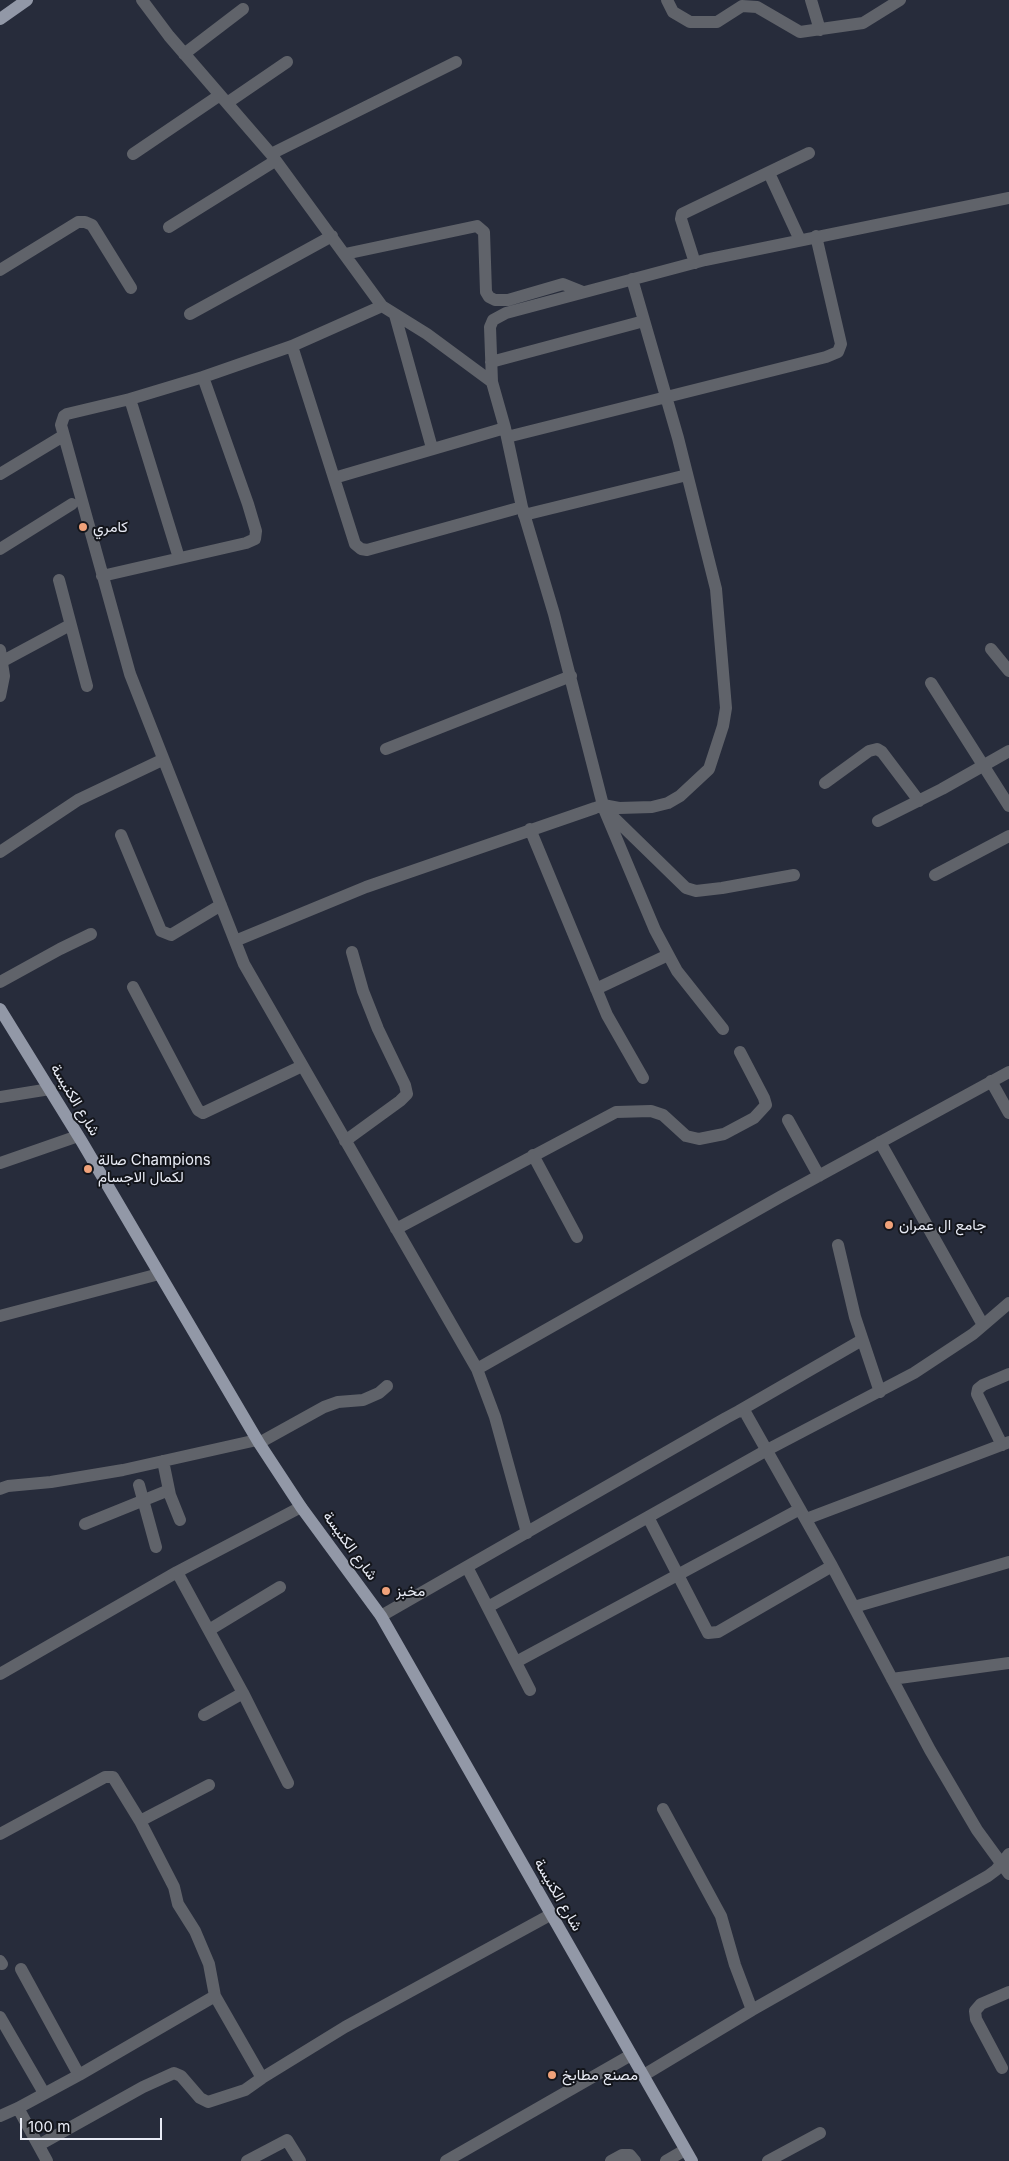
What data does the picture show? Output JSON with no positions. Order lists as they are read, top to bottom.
{
  "streets": {
    "main road": ["شارع الكنيسة"]
  },
  "places": [
    "كامري",
    "صالة Champions لكمال الاجسام",
    "جامع ال عمران",
    "مخبز",
    "مصنع مطابخ"
  ],
  "scale_bar": "100 m"
}
